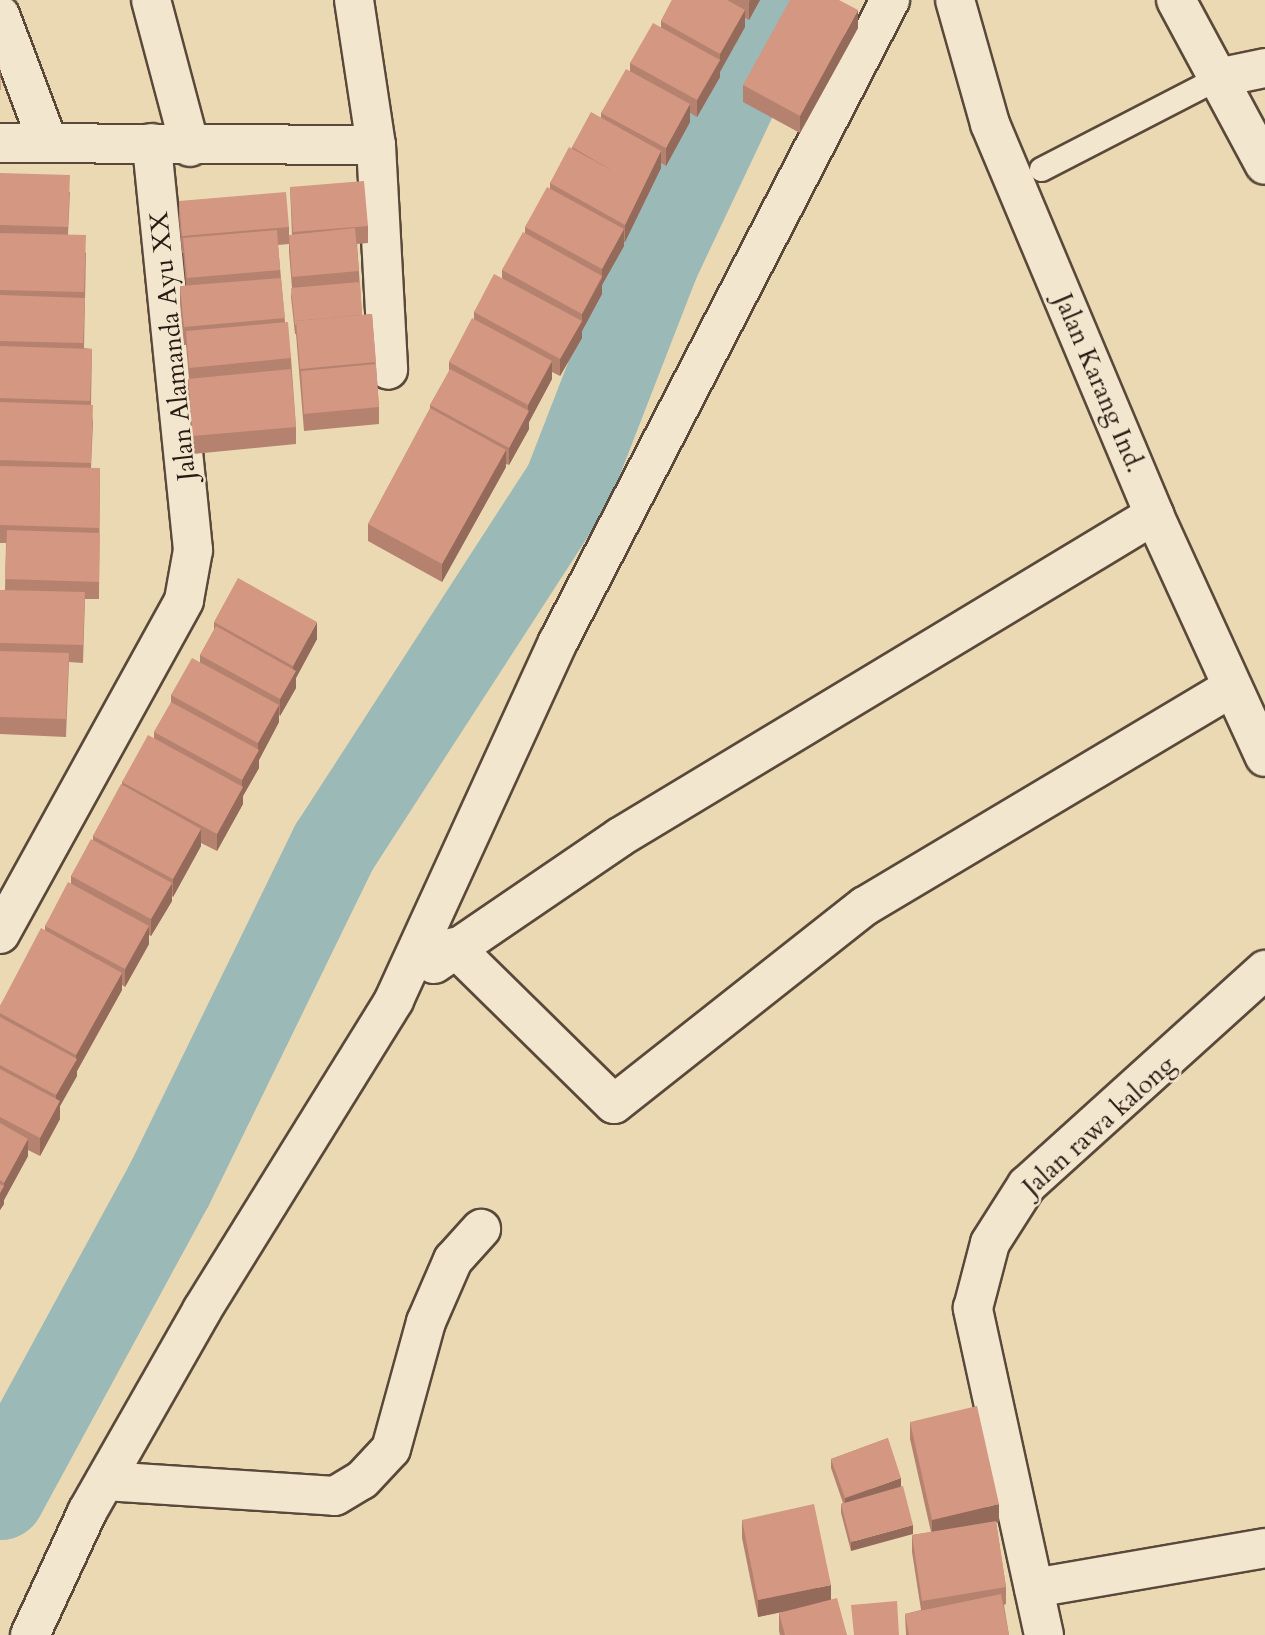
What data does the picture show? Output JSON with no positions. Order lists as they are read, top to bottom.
{
  "streets": {
    "street": ["Jalan Alamanda Ayu XX", "Jalan Karang Ind.", "Jalan rawa kalong"]
  }
}
